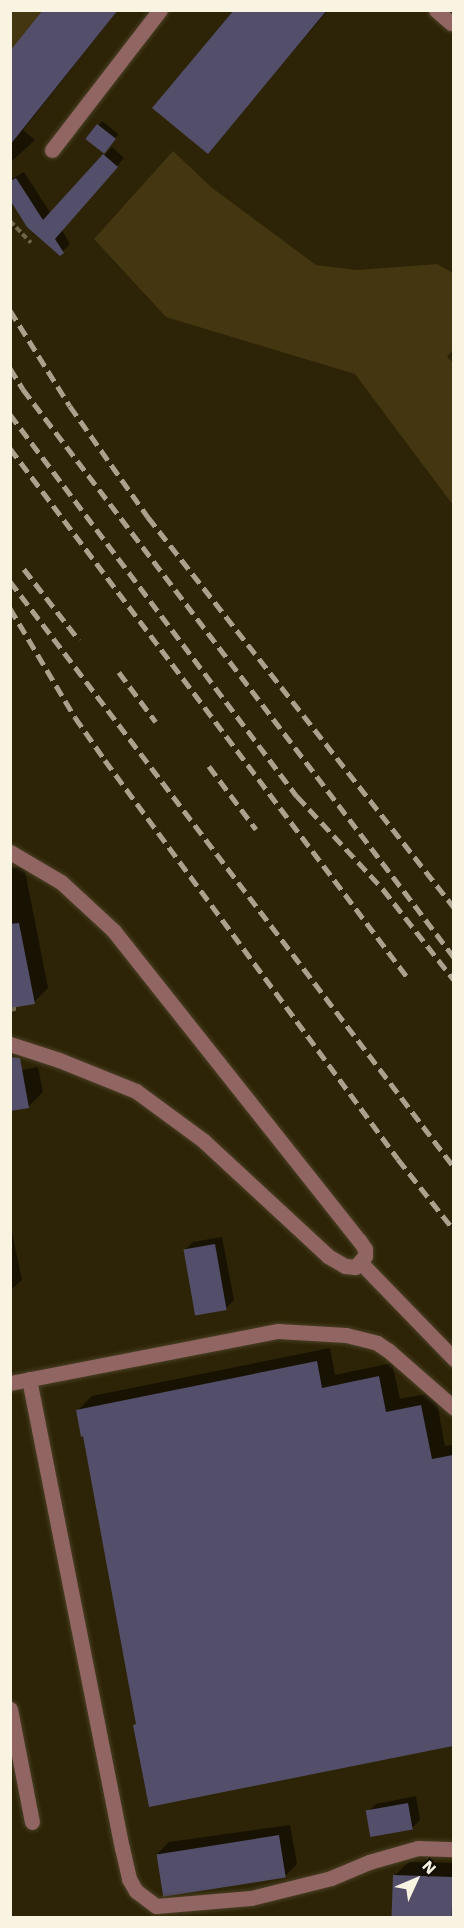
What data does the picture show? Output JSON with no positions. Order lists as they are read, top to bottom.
{
  "north": "top right"
}
